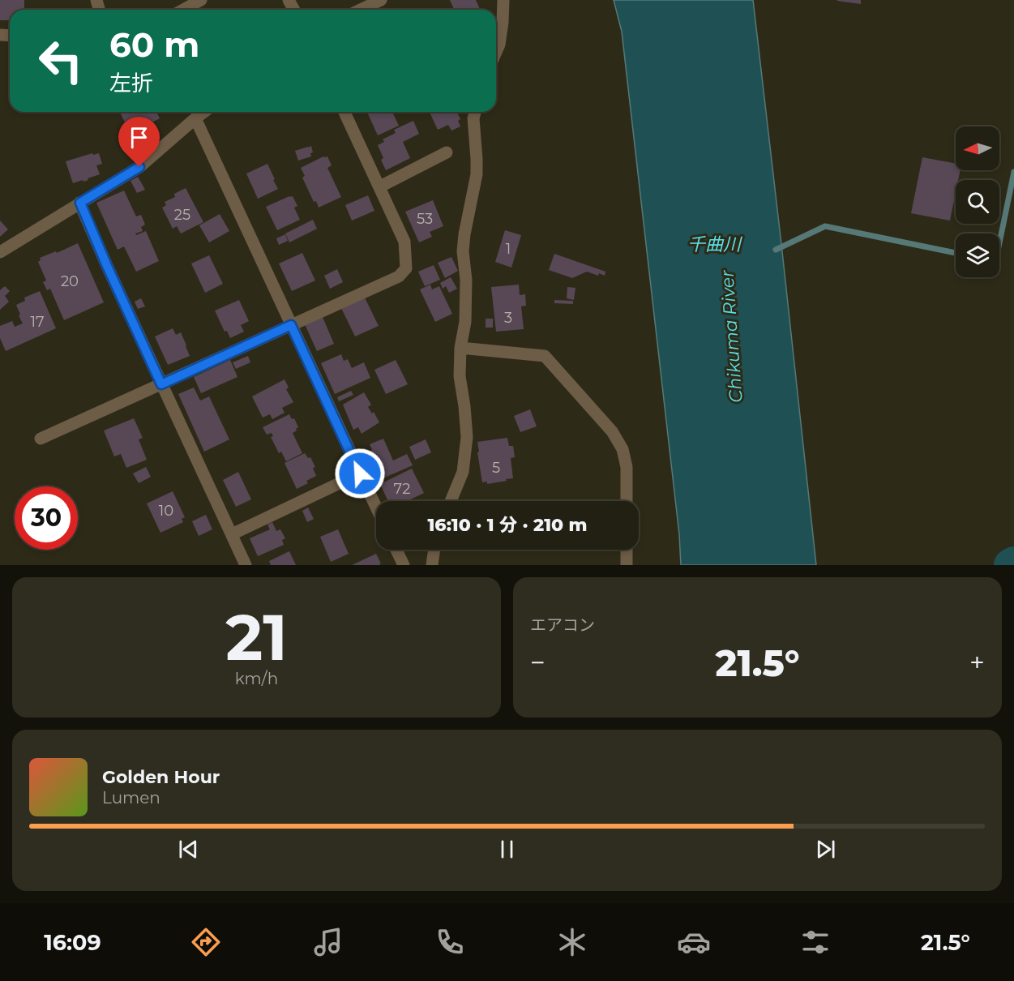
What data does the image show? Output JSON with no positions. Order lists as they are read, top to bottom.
{
  "water": ["千曲川", "Chikuma River"],
  "house_numbers": [
    "25",
    "53",
    "1",
    "20",
    "3",
    "17",
    "5",
    "72",
    "10"
  ],
  "north": "left",
  "page": {
    "turn": ["60 m", "左折"],
    "limit": "30",
    "trip": "16:10 · 1 分 · 210 m",
    "tile": [
      ["21", "km/h"],
      "エアコン"
    ],
    "heat": ["−", "21.5°", "+"],
    "song": ["Golden Hour", "Lumen"],
    "tabs": ["16:09", "21.5°"]
  }
}
